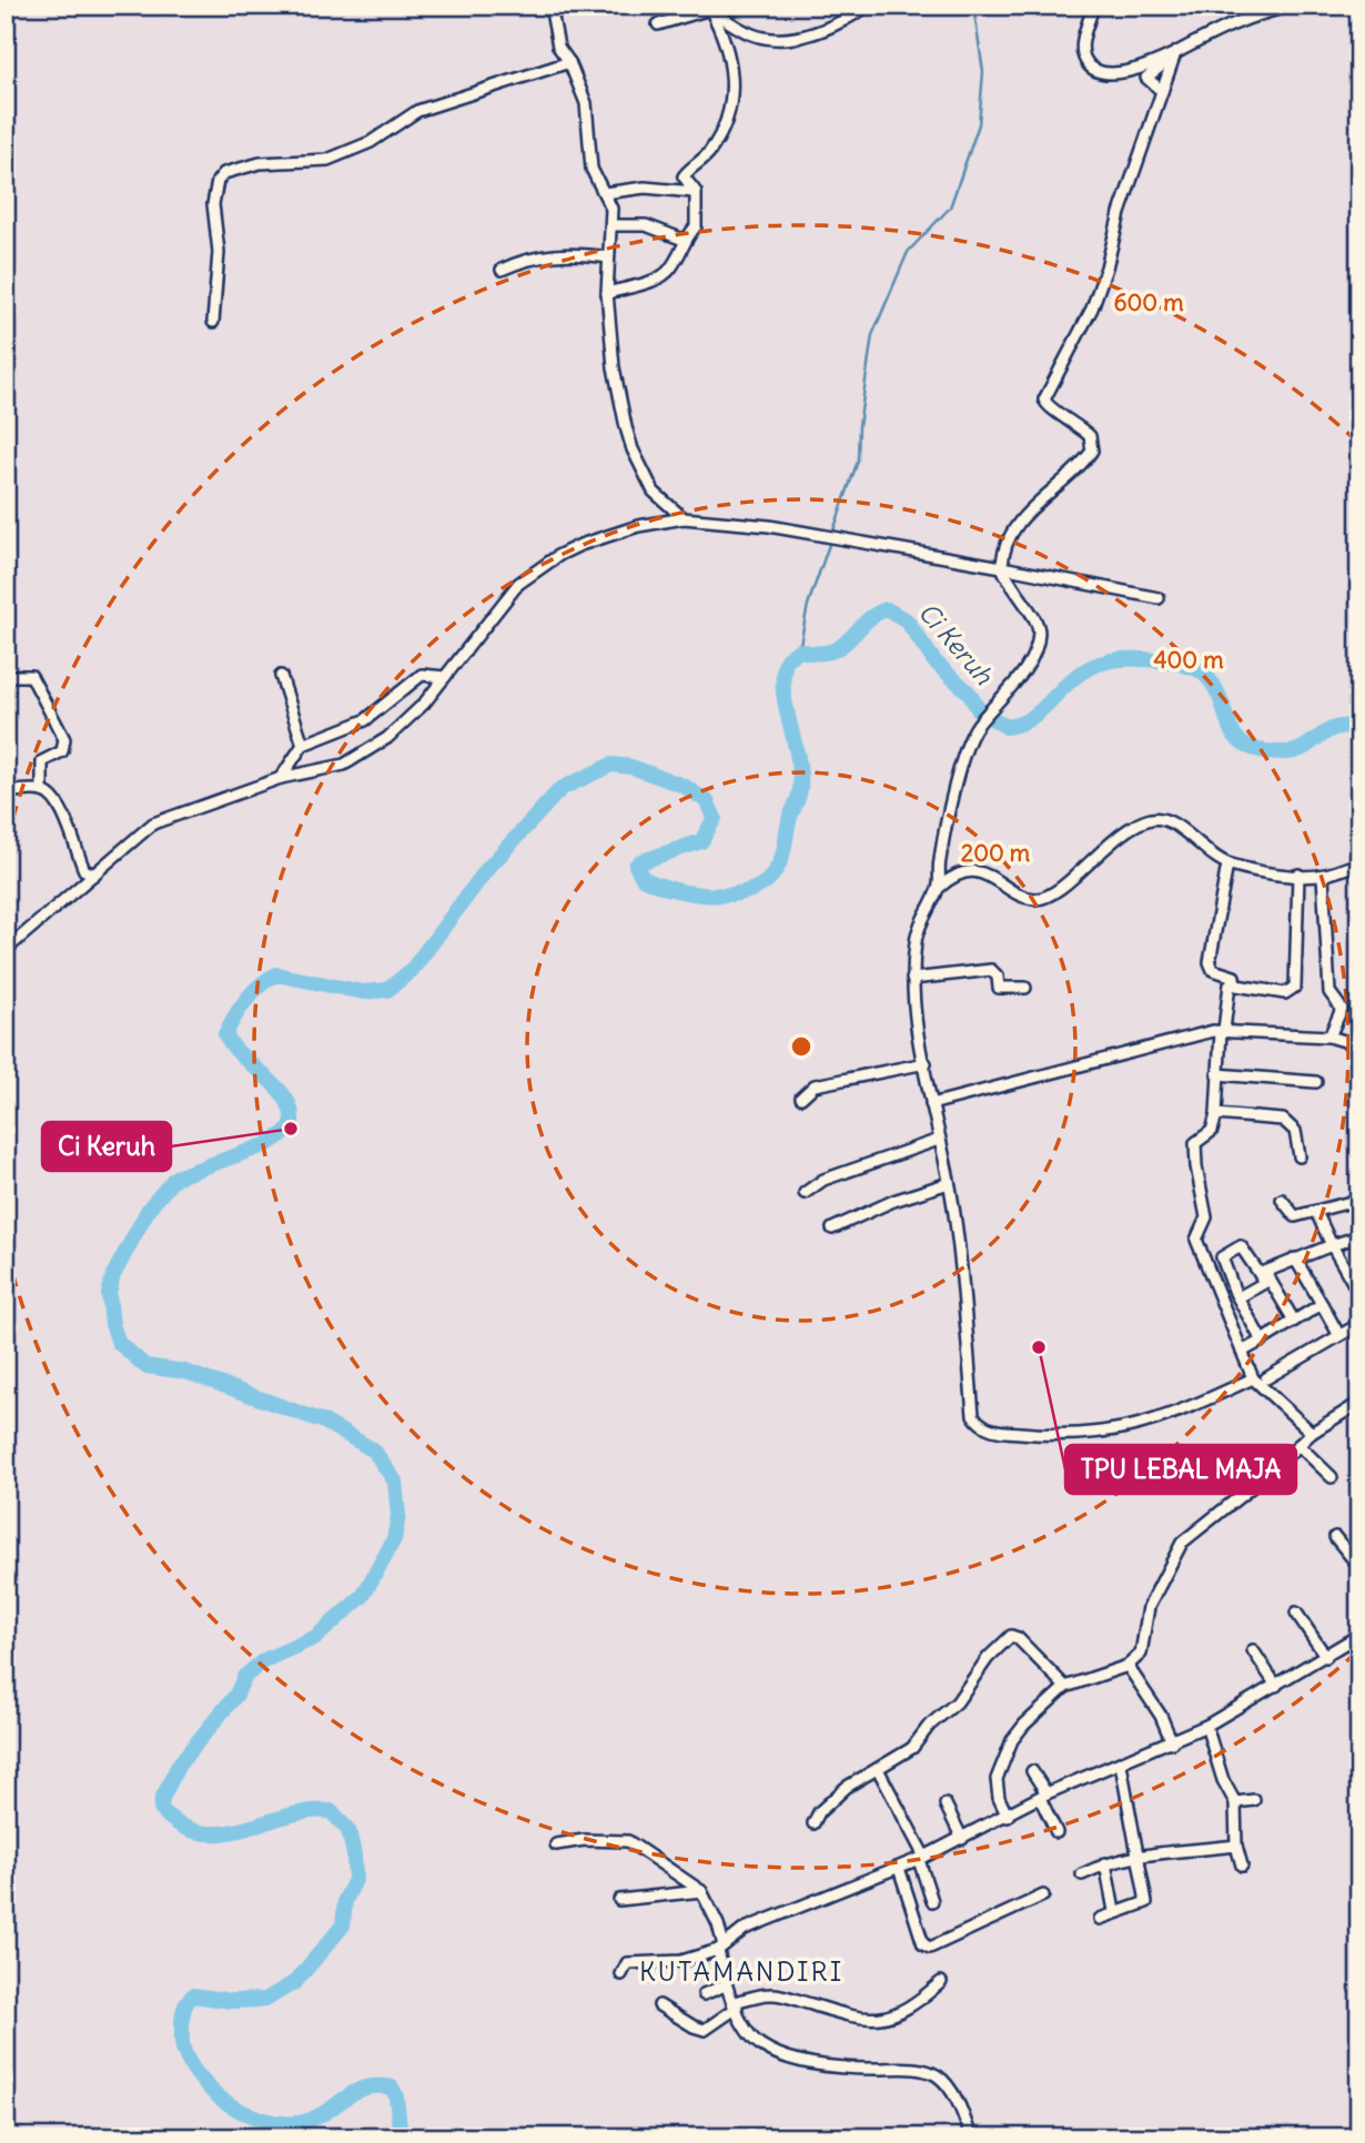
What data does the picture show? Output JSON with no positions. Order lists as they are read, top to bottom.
{
  "districts": ["KUTAMANDIRI"],
  "water": ["Ci Keruh"],
  "places": ["Ci Keruh", "TPU LEBAL MAJA"],
  "rings": ["600 m", "400 m", "200 m"]
}
